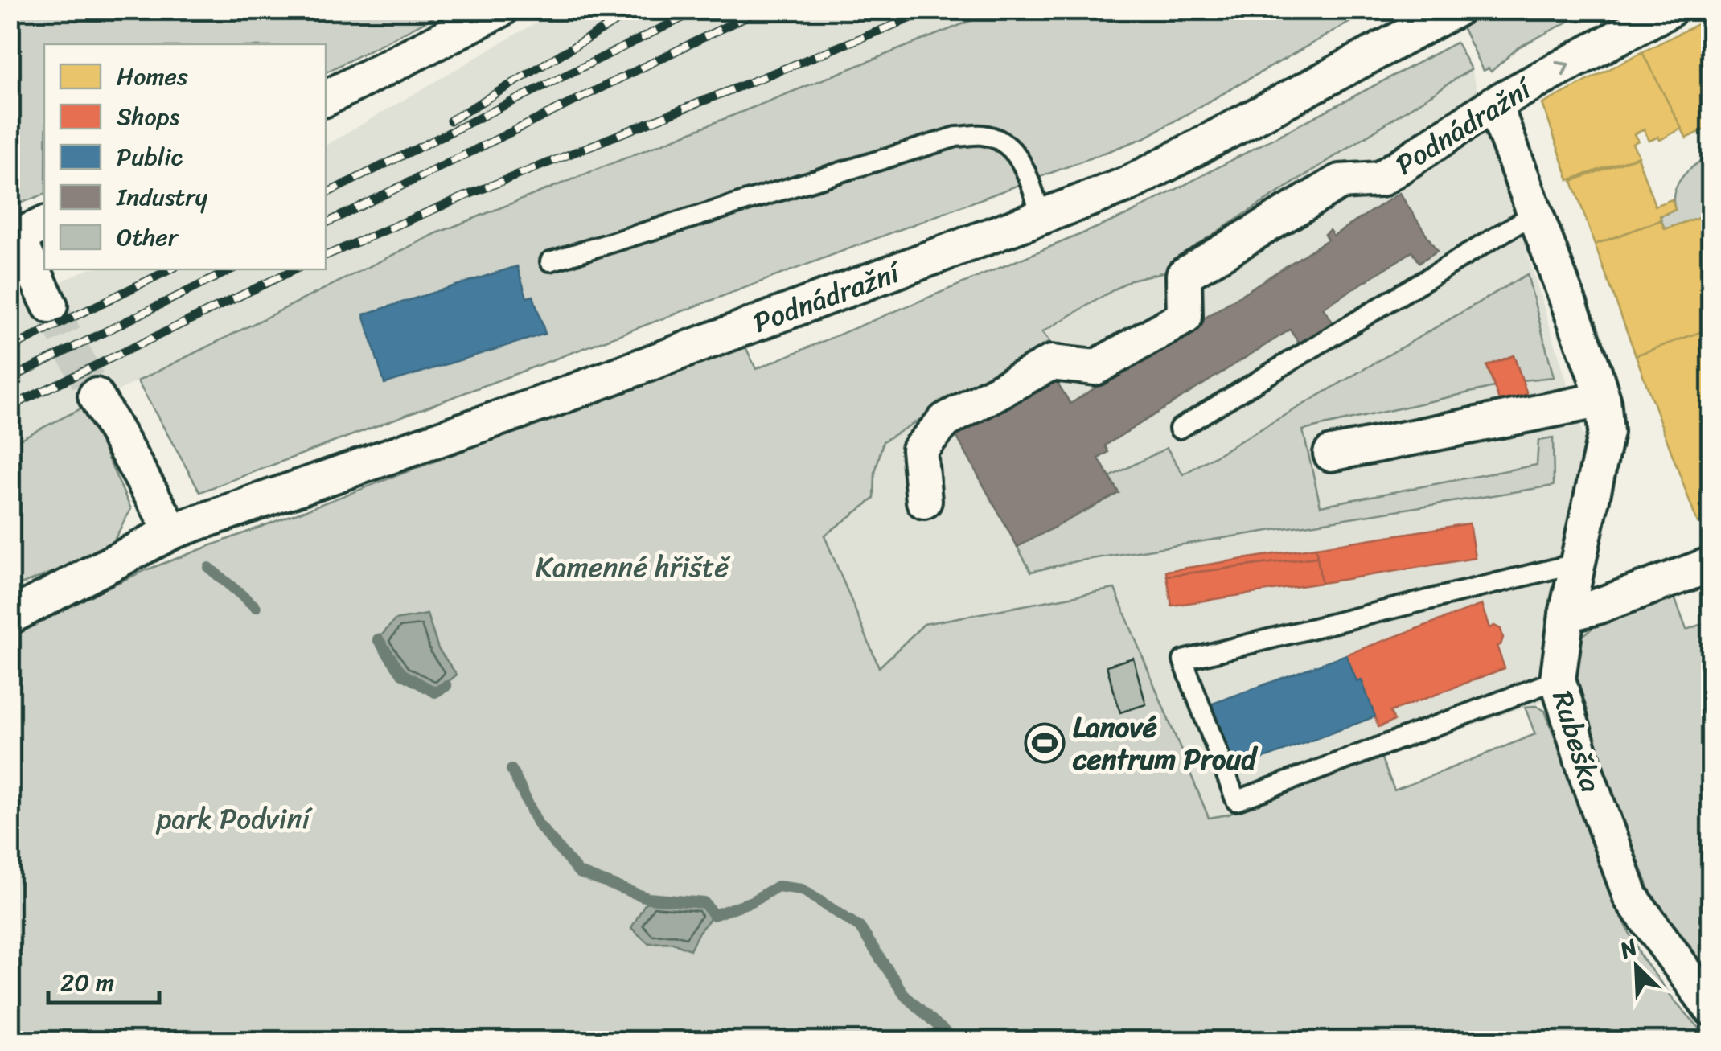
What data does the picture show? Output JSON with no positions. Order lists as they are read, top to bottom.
{
  "streets": {
    "street": ["Podnádražní", "Rubeška"]
  },
  "crossings": [
    ["Podnádražní", "Rubeška"]
  ],
  "parks": ["Kamenné hřiště", "park Podviní"],
  "places": {
    "sports": ["Lanové centrum Proud"]
  },
  "legend": [
    "Homes",
    "Shops",
    "Public",
    "Industry",
    "Other"
  ],
  "scale_bar": "20 m",
  "north": "top left"
}
